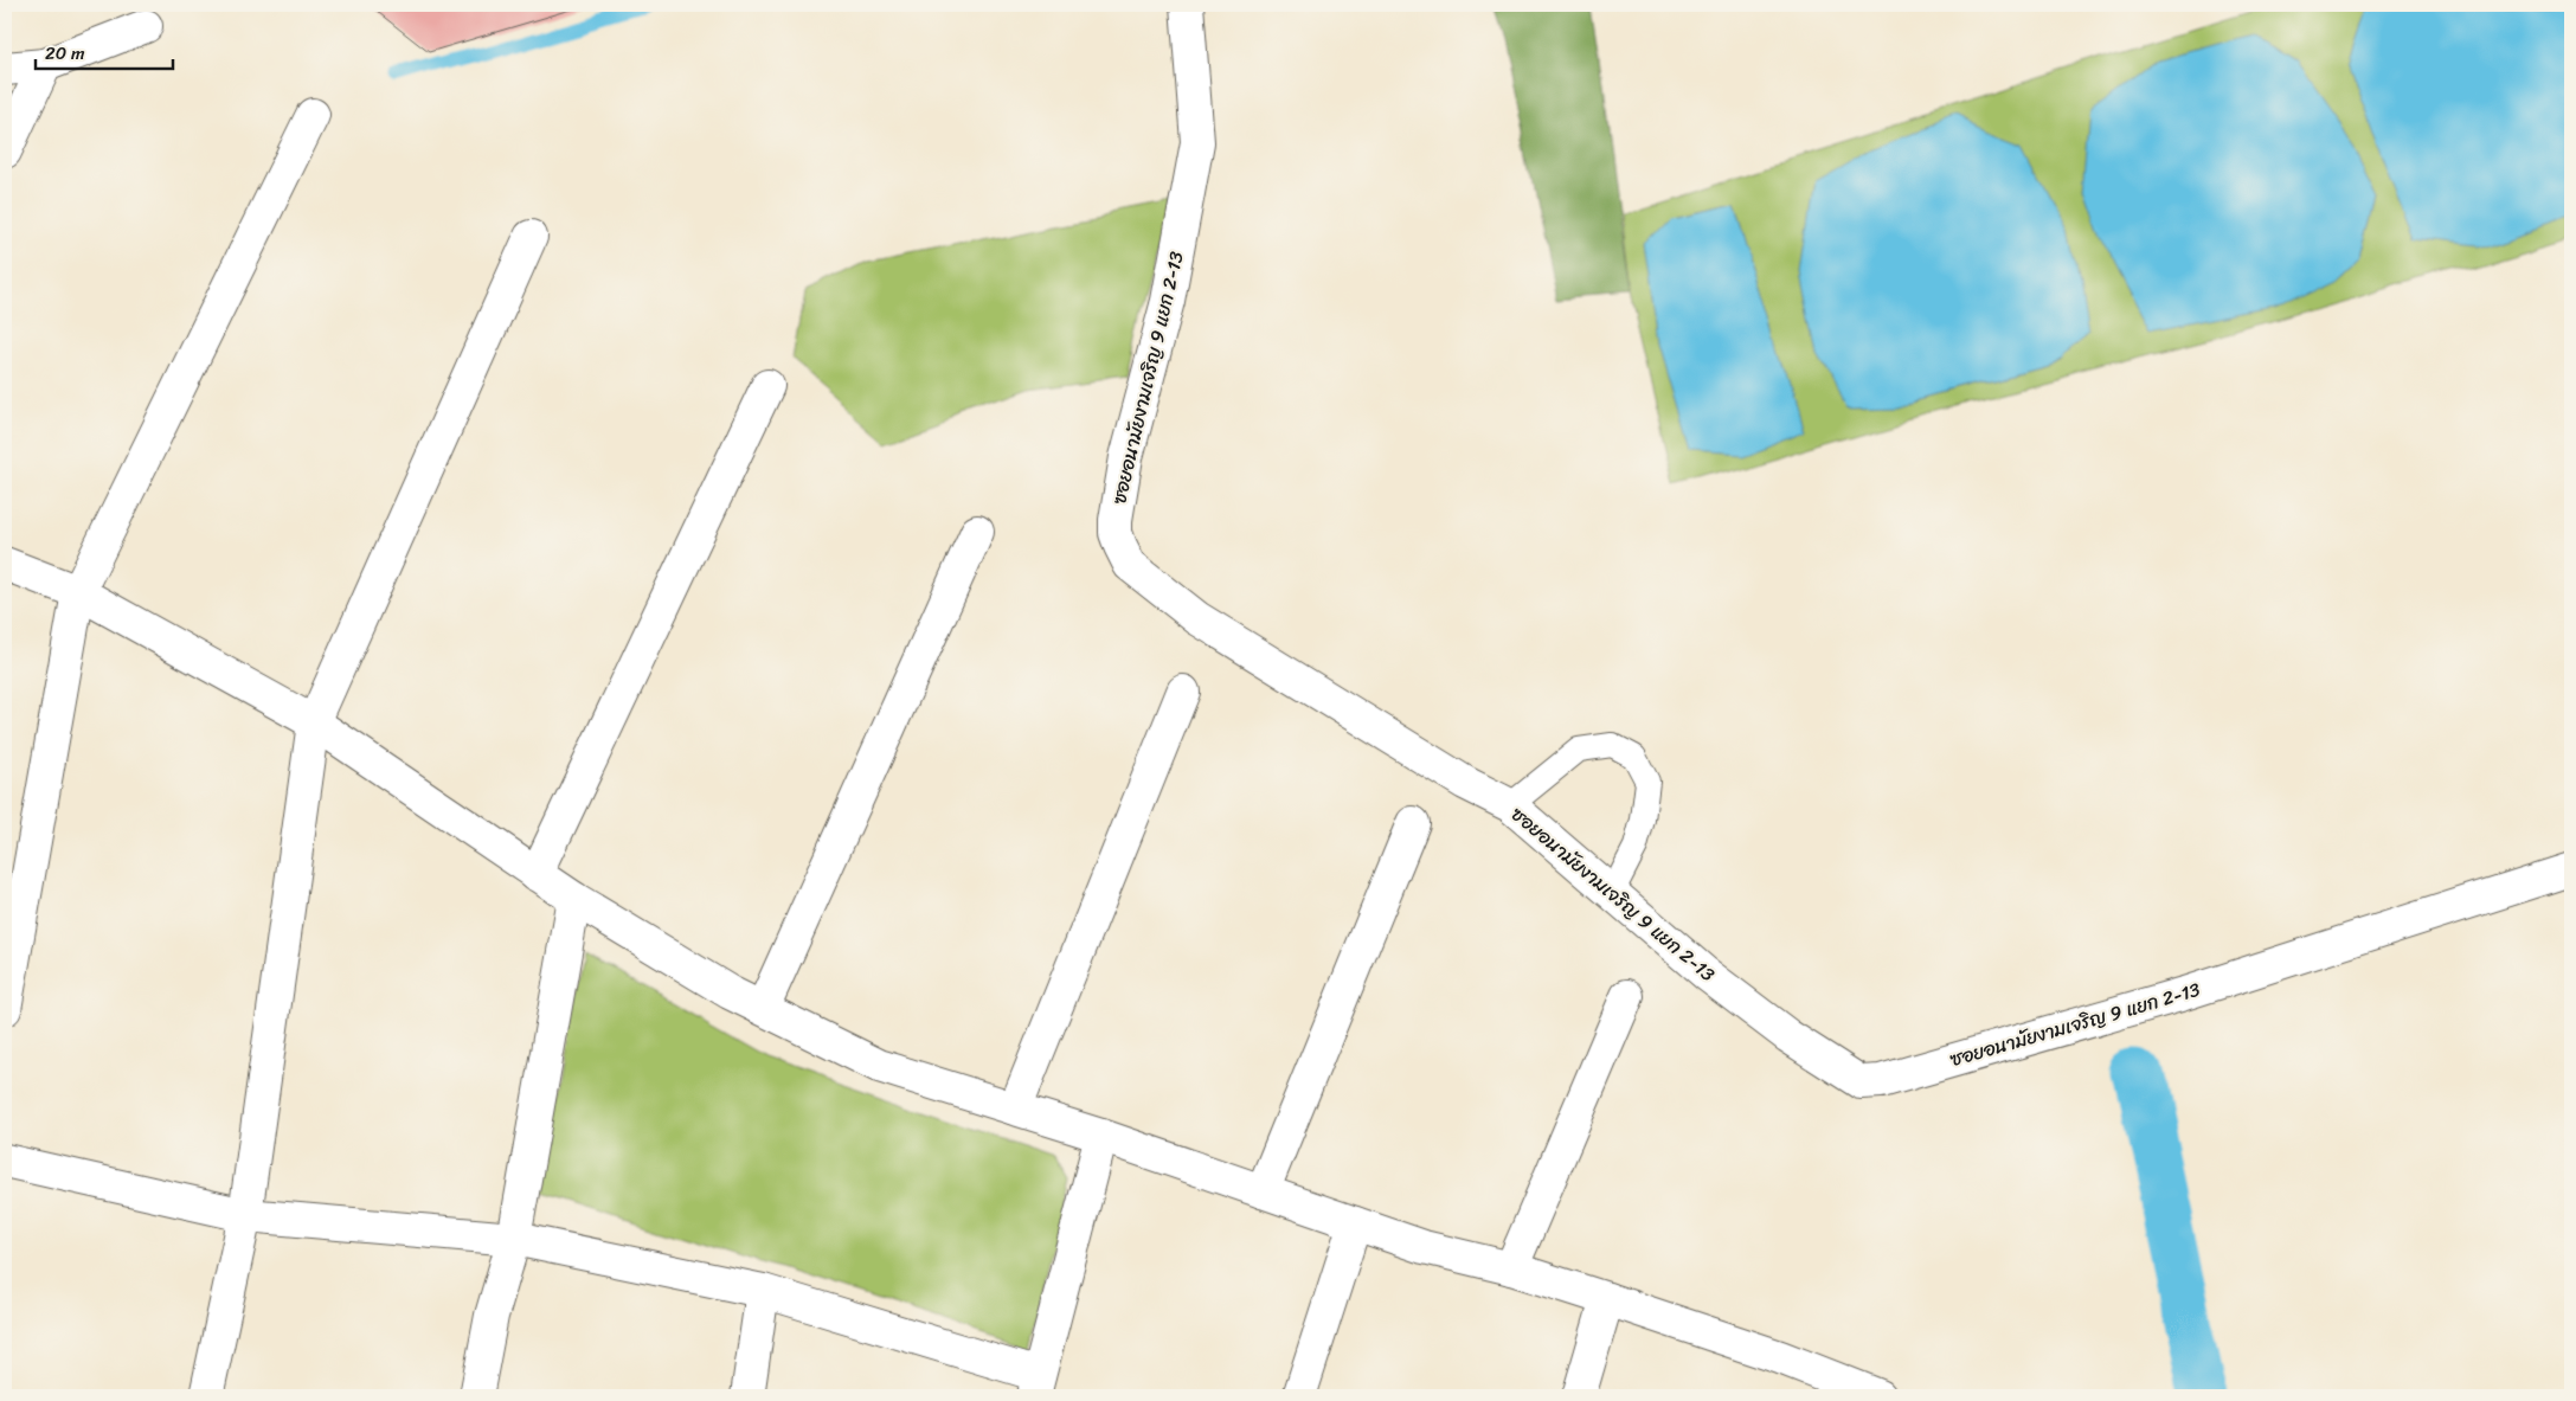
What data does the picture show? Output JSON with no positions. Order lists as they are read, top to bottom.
{
  "streets": {
    "street": ["ซอยอนามัยงามเจริญ 9 แยก 2-13"]
  },
  "scale_bar": "20 m"
}
